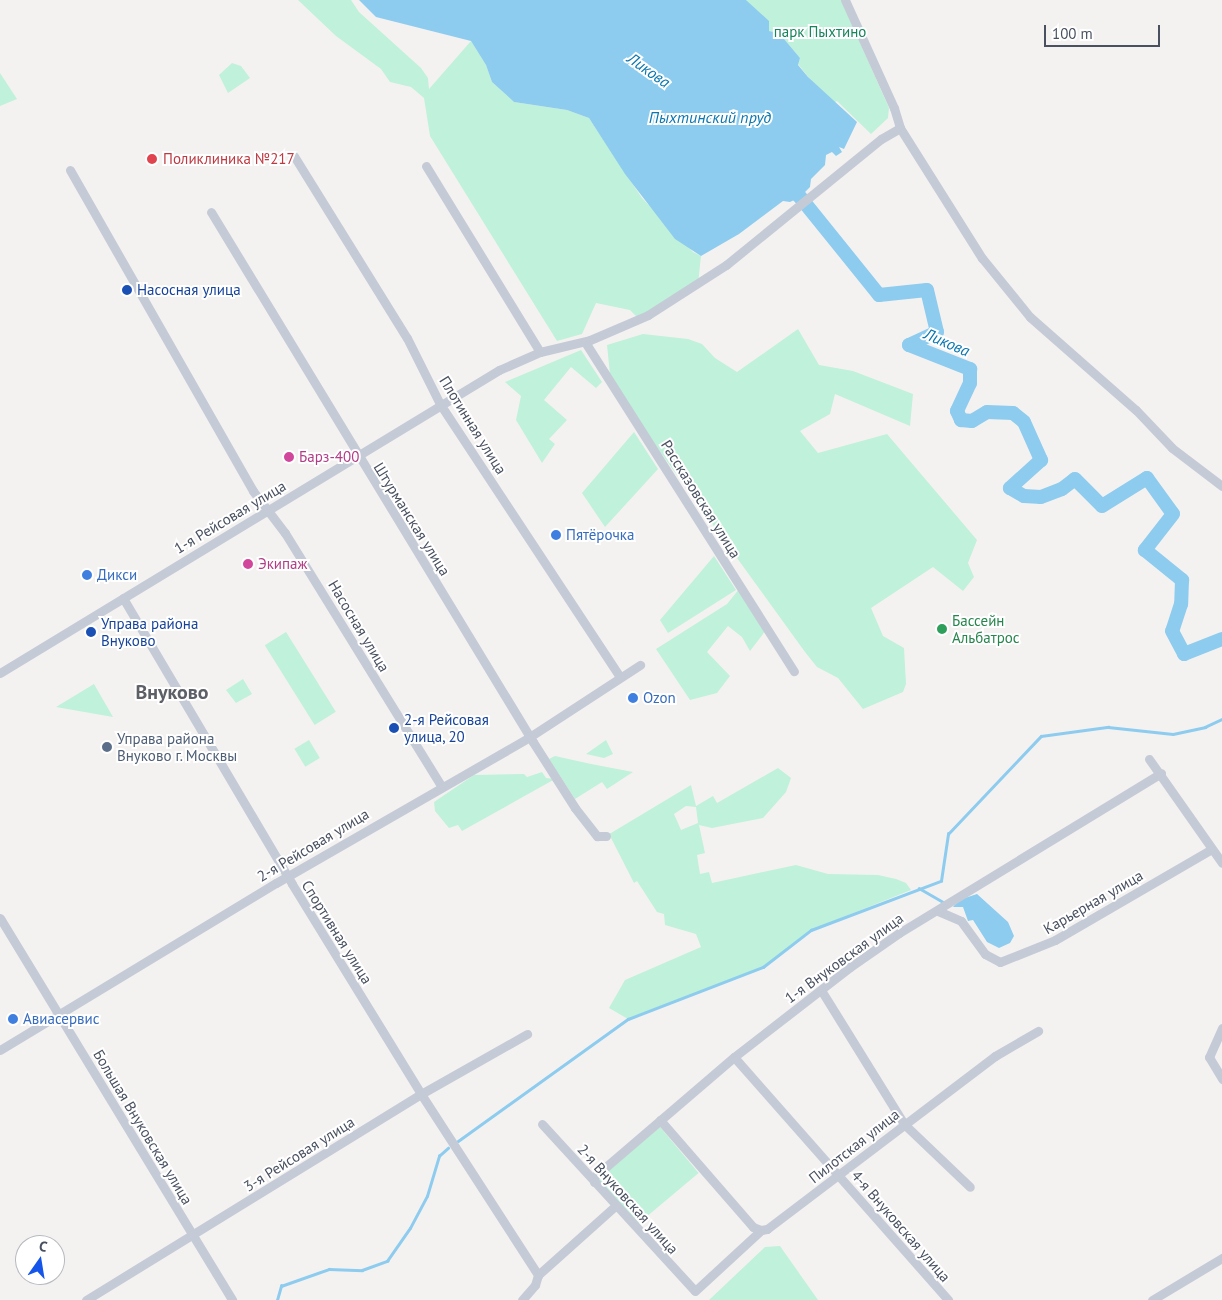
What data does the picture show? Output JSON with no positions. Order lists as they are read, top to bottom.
{
  "streets": {
    "street": [
      "Плотинная улица",
      "Рассказовская улица",
      "1-я Рейсовая улица",
      "Штурманская улица",
      "Насосная улица",
      "2-я Рейсовая улица",
      "Карьерная улица",
      "Спортивная улица",
      "1-я Внуковская улица",
      "Большая Внуковская улица",
      "Пилотская улица",
      "3-я Рейсовая улица",
      "2-я Внуковская улица",
      "4-я Внуковская улица"
    ]
  },
  "crossings": [
    ["Плотинная улица", "1-я Рейсовая улица"],
    ["Плотинная улица", "2-я Рейсовая улица"],
    ["Рассказовская улица", "1-я Рейсовая улица"],
    ["1-я Рейсовая улица", "Штурманская улица"],
    ["1-я Рейсовая улица", "Насосная улица"],
    ["1-я Рейсовая улица", "Спортивная улица"],
    ["Штурманская улица", "2-я Рейсовая улица"],
    ["Насосная улица", "2-я Рейсовая улица"],
    ["2-я Рейсовая улица", "Спортивная улица"],
    ["2-я Рейсовая улица", "Большая Внуковская улица"],
    ["Карьерная улица", "1-я Внуковская улица"],
    ["Спортивная улица", "3-я Рейсовая улица"],
    ["1-я Внуковская улица", "2-я Внуковская улица"],
    ["1-я Внуковская улица", "4-я Внуковская улица"],
    ["Большая Внуковская улица", "3-я Рейсовая улица"],
    ["Пилотская улица", "2-я Внуковская улица"],
    ["Пилотская улица", "4-я Внуковская улица"]
  ],
  "districts": ["Внуково"],
  "water": ["Ликова", "Пыхтинский пруд"],
  "parks": ["парк Пыхтино"],
  "places": [
    "Поликлиника №217",
    "Насосная улица",
    "Барз-400",
    "Пятёрочка",
    "Экипаж",
    "Дикси",
    "Бассейн Альбатрос",
    "Управа района Внуково",
    "Ozon",
    "2-я Рейсовая улица, 20",
    "Управа района Внуково г. Москвы",
    "Авиасервис"
  ],
  "scale_bar": "100 m",
  "north": "top"
}
